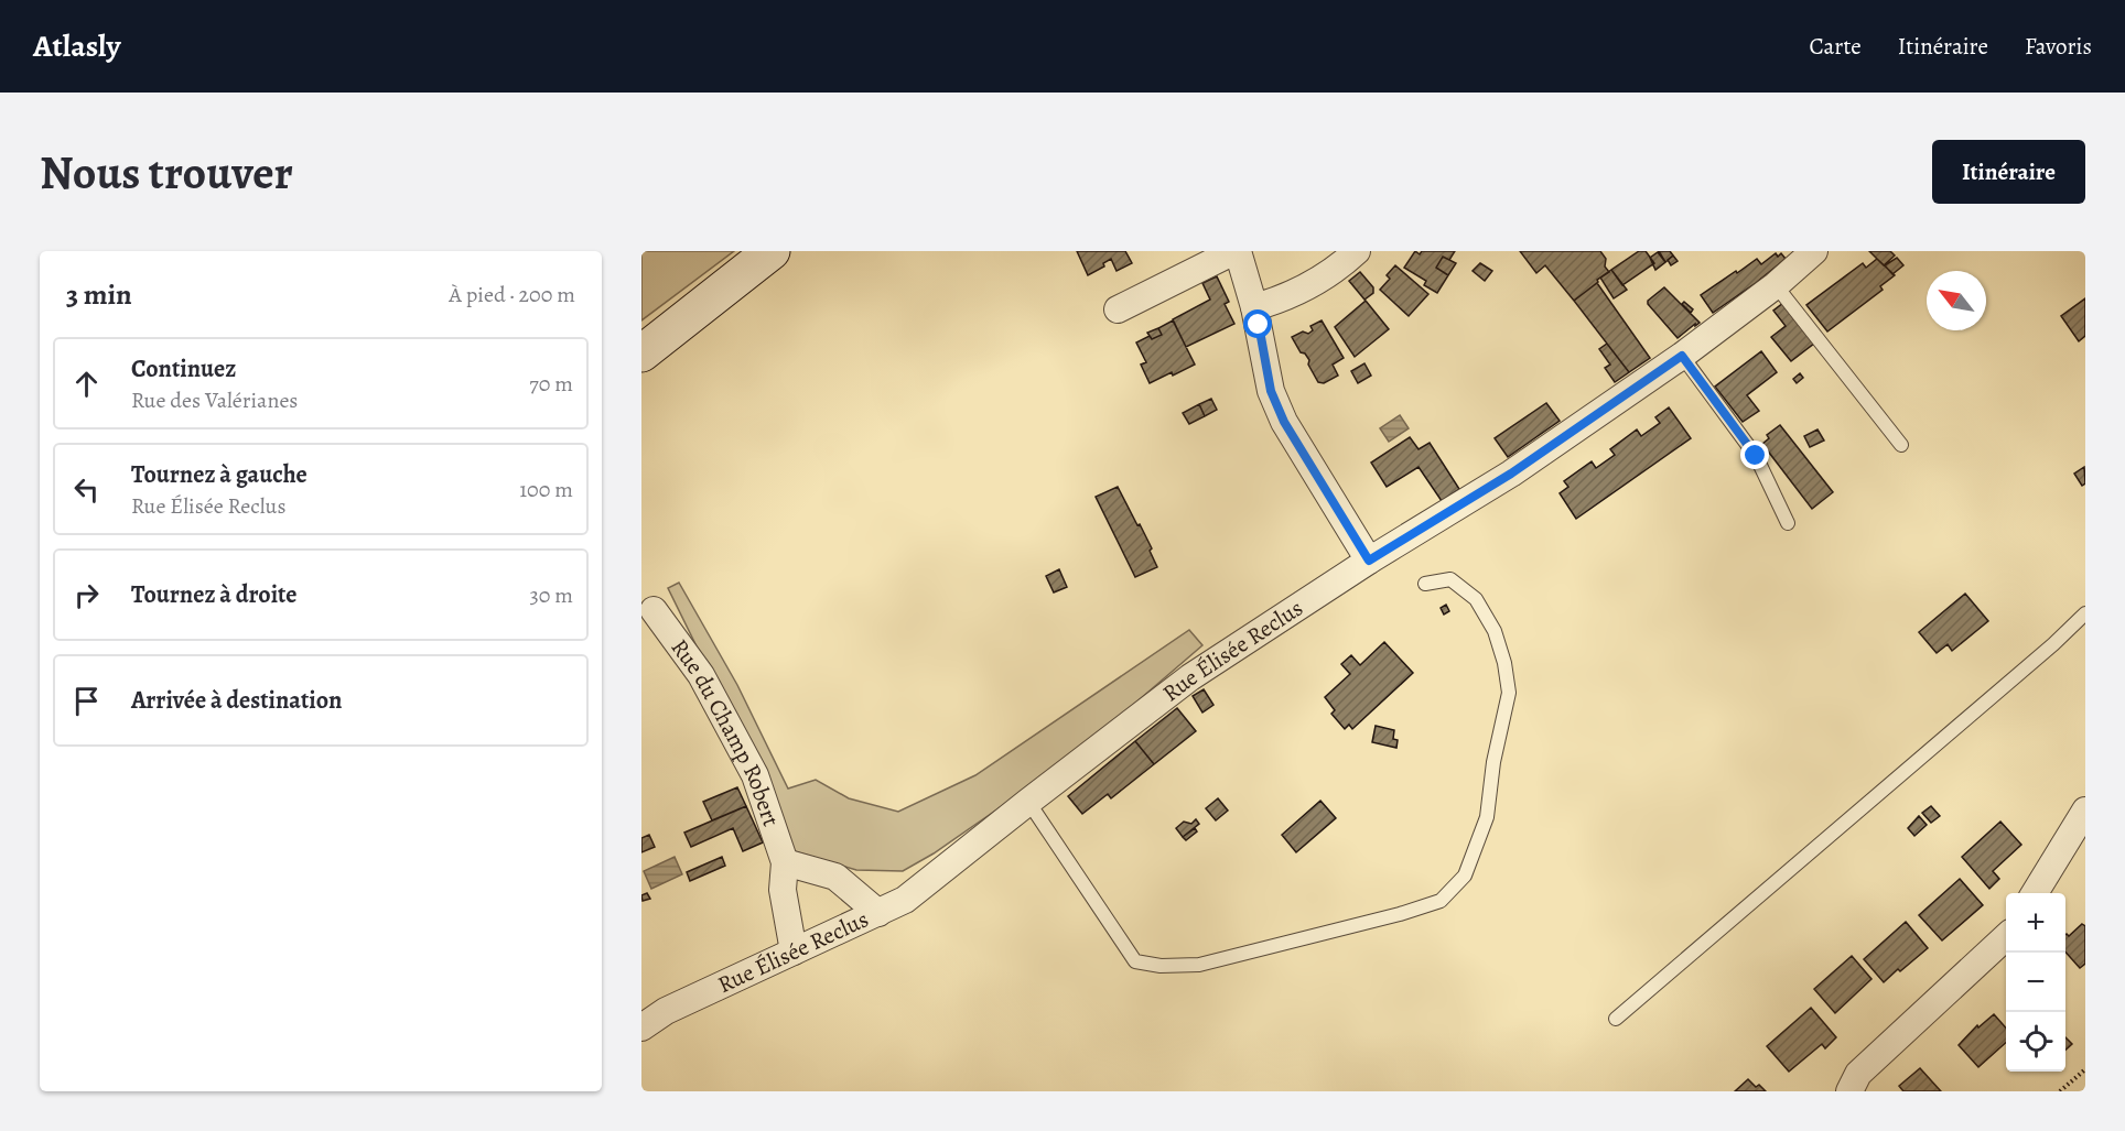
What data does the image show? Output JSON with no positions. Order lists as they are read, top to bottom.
{
  "streets": {
    "street": ["Rue Élisée Reclus", "Rue du Champ Robert"]
  },
  "crossings": [
    ["Rue Élisée Reclus", "Rue du Champ Robert"]
  ],
  "north": "top left",
  "page": {
    "header": "Atlasly",
    "nav": ["Carte", "Itinéraire", "Favoris"],
    "buttons": "Itinéraire",
    "title": "Nous trouver",
    "heading": ["3 min", "À pied · 200 m"],
    "list": [
      ["Continuez", "Rue des Valérianes", "70 m"],
      ["Tournez à gauche", "Rue Élisée Reclus", "100 m"],
      ["Tournez à droite", "30 m"],
      "Arrivée à destination"
    ],
    "map_buttons": ["+", "−"]
  }
}
